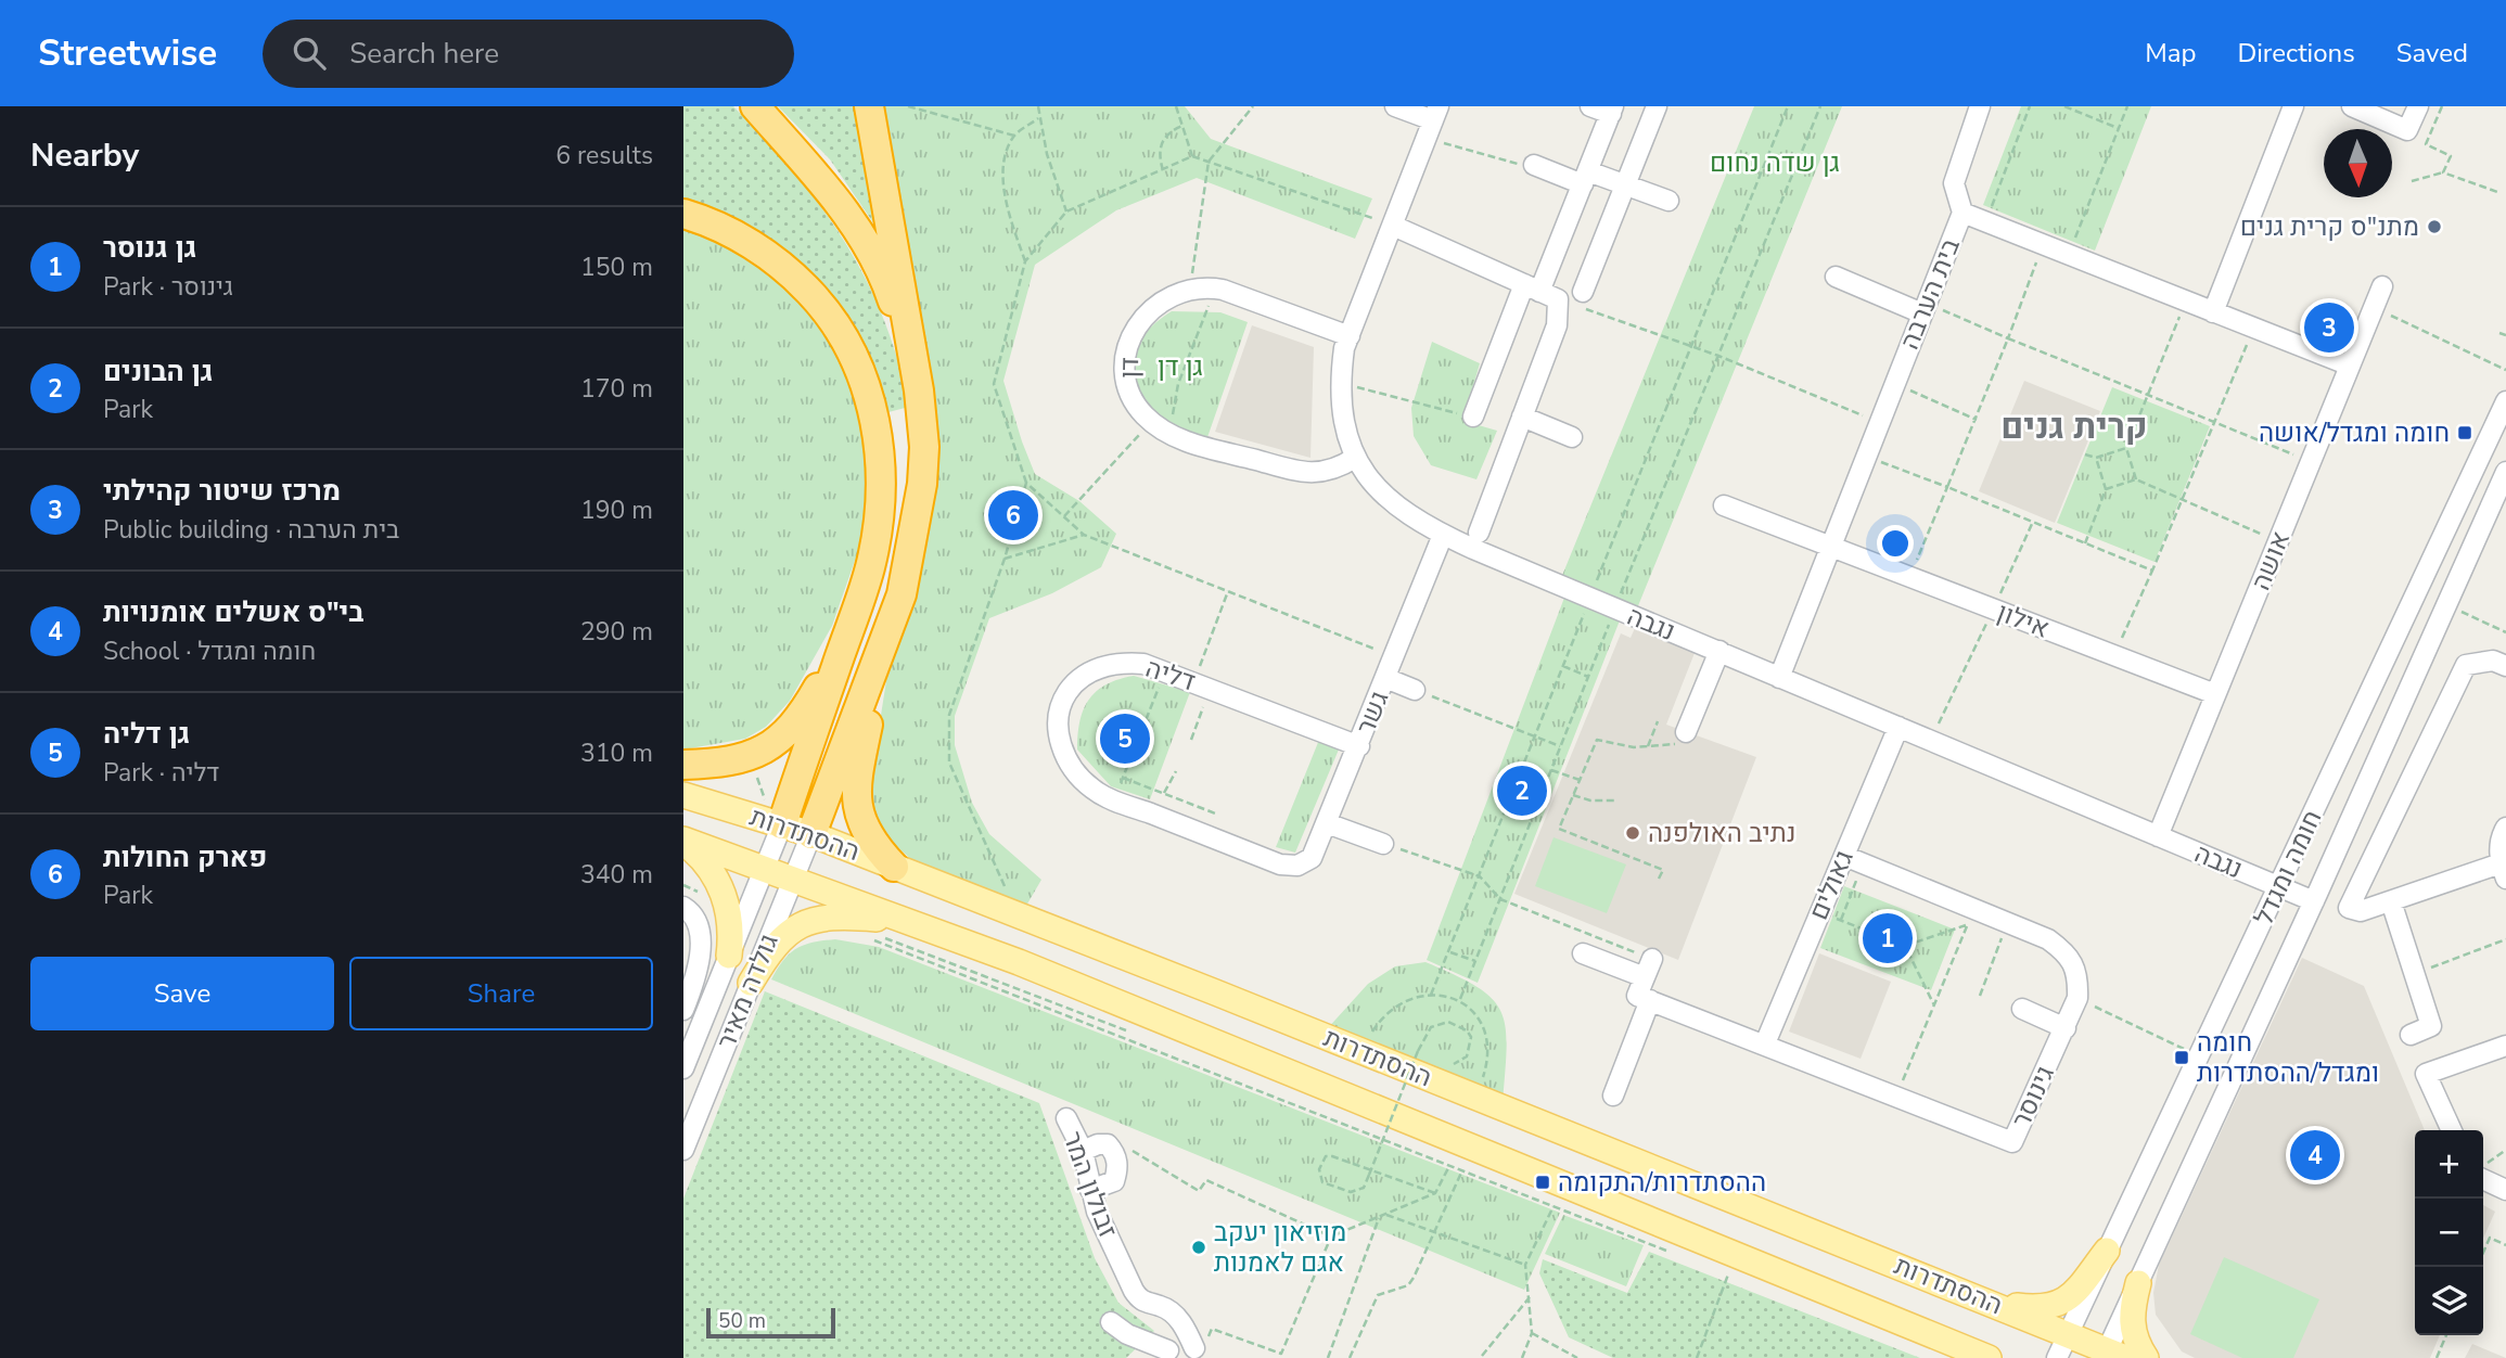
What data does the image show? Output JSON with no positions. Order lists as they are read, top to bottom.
{
  "streets": {
    "main road": ["ההסתדרות"],
    "street": [
      "בית הערבה",
      "דן",
      "אושה",
      "אילון",
      "נגבה",
      "דליה",
      "גשר",
      "חומה ומגדל",
      "גאולים",
      "גולדה מאיר",
      "גינוסר",
      "זבולון המר"
    ]
  },
  "crossings": [
    ["בית הערבה", "אושה"],
    ["בית הערבה", "אילון"],
    ["בית הערבה", "נגבה"],
    ["דן", "נגבה"],
    ["אושה", "אילון"],
    ["אושה", "נגבה"],
    ["נגבה", "גשר"],
    ["נגבה", "חומה ומגדל"],
    ["נגבה", "גאולים"],
    ["דליה", "גשר"],
    ["ההסתדרות", "חומה ומגדל"],
    ["ההסתדרות", "גולדה מאיר"],
    ["גאולים", "גינוסר"]
  ],
  "districts": ["קרית גנים"],
  "parks": ["גן שדה נחום", "גן דן"],
  "places": {
    "other": ["מתנ\"ס קרית גנים", "נתיב האולפנה", "מוזיאון יעקב אגם לאמנות"],
    "transit": ["חומה ומגדל/אושה", "חומה ומגדל/ההסתדרות", "ההסתדרות/התקומה"]
  },
  "scale_bar": "50 m",
  "north": "bottom",
  "page": {
    "header": "Streetwise",
    "search": "Search here",
    "nav": ["Map", "Directions", "Saved"],
    "heading": ["Nearby", "6 results"],
    "list": [
      {
        "mark": "1",
        "name": "גן גנוסר",
        "note": "Park · גינוסר",
        "value": "150 m"
      },
      {
        "mark": "2",
        "name": "גן הבונים",
        "note": "Park",
        "value": "170 m"
      },
      {
        "mark": "3",
        "name": "מרכז שיטור קהילתי",
        "note": "Public building · בית הערבה",
        "value": "190 m"
      },
      {
        "mark": "4",
        "name": "בי\"ס אשלים אומנויות",
        "note": "School · חומה ומגדל",
        "value": "290 m"
      },
      {
        "mark": "5",
        "name": "גן דליה",
        "note": "Park · דליה",
        "value": "310 m"
      },
      {
        "mark": "6",
        "name": "פארק החולות",
        "note": "Park",
        "value": "340 m"
      }
    ],
    "pins": [
      "3",
      "6",
      "5",
      "2",
      "1",
      "4"
    ],
    "buttons": ["Save", "Share"],
    "map_buttons": ["+", "−"],
    "scale": "50 m"
  }
}
